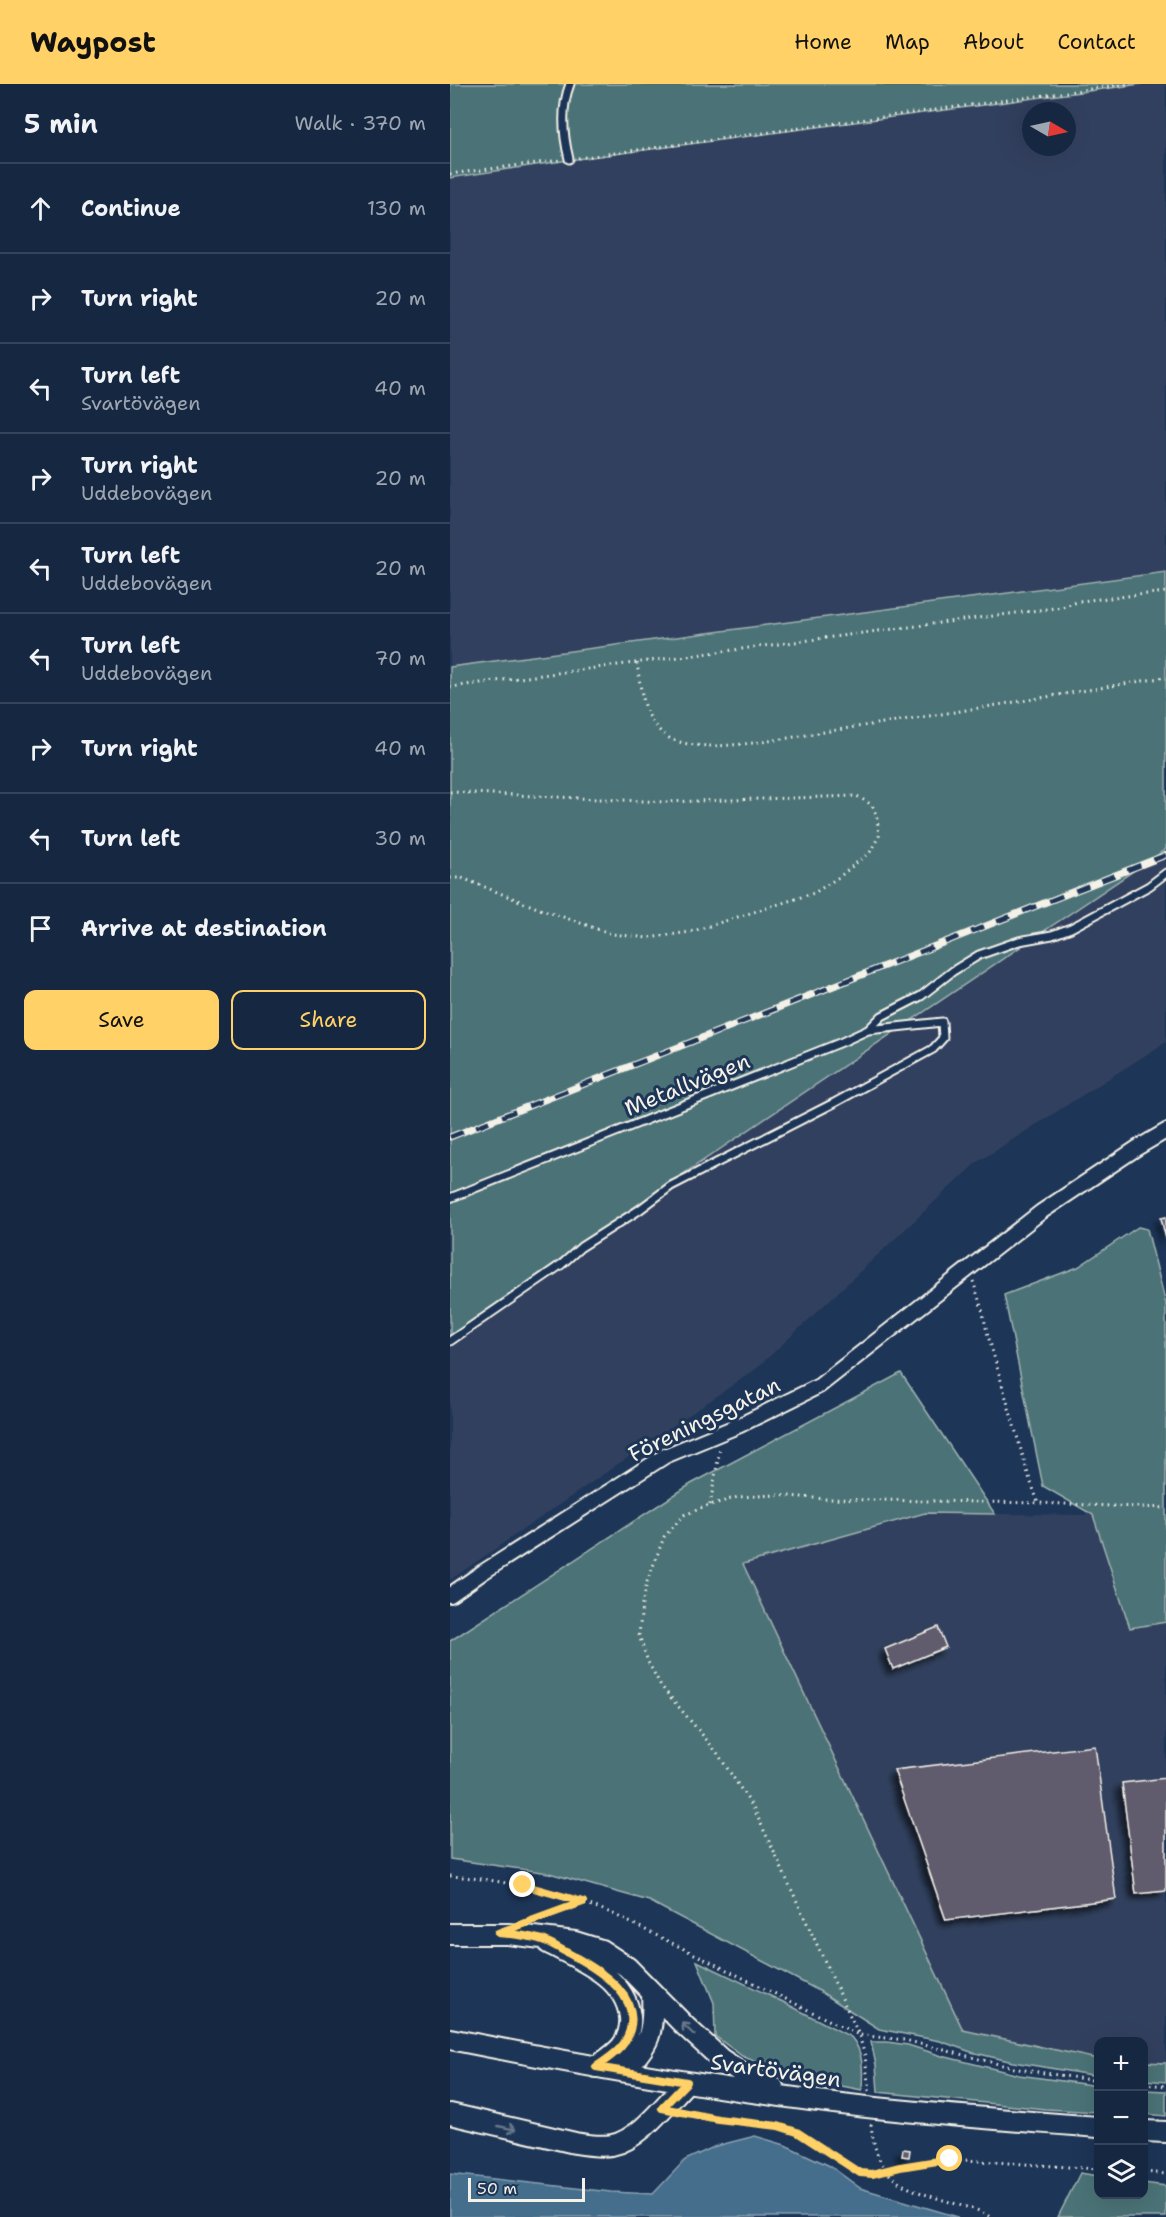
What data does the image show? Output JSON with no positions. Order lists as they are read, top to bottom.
{
  "streets": {
    "main road": ["Svartövägen"],
    "street": ["Föreningsgatan"],
    "lane": ["Metallvägen"]
  },
  "scale_bar": "50 m",
  "north": "right",
  "page": {
    "header": "Waypost",
    "nav": [
      "Home",
      "Map",
      "About",
      "Contact"
    ],
    "heading": ["5 min", "Walk · 370 m"],
    "list": [
      ["Continue", "130 m"],
      ["Turn right", "20 m"],
      ["Turn left", "Svartövägen", "40 m"],
      ["Turn right", "Uddebovägen", "20 m"],
      ["Turn left", "Uddebovägen", "20 m"],
      ["Turn left", "Uddebovägen", "70 m"],
      ["Turn right", "40 m"],
      ["Turn left", "30 m"],
      "Arrive at destination"
    ],
    "buttons": ["Save", "Share"],
    "map_buttons": ["+", "−"],
    "scale": "50 m"
  }
}
